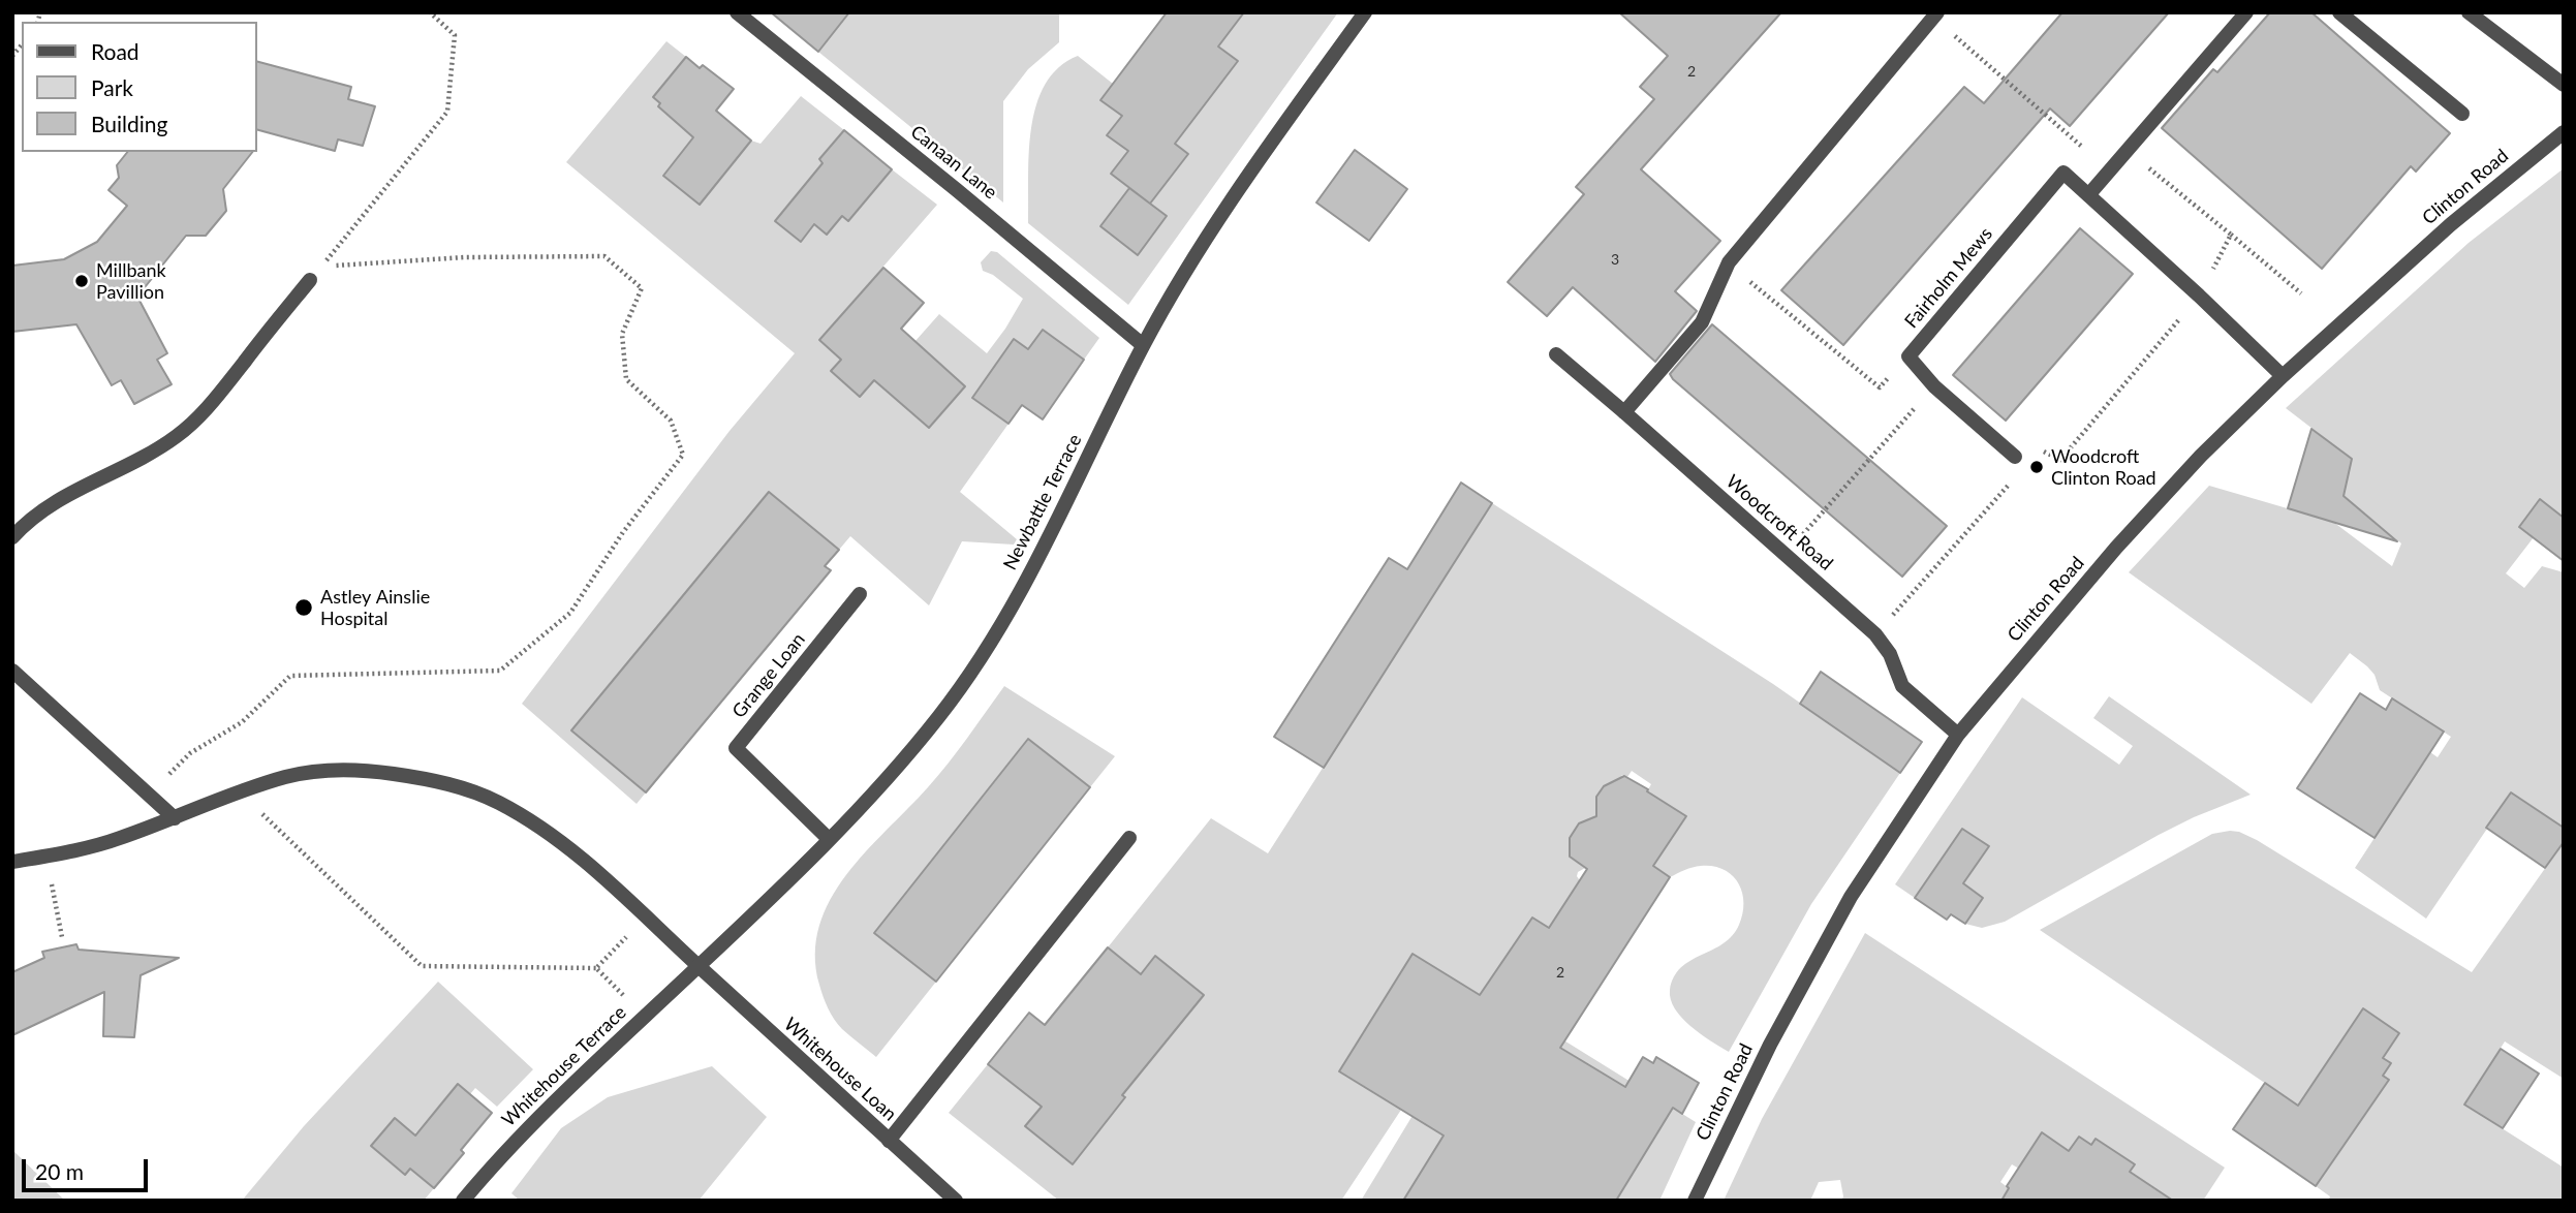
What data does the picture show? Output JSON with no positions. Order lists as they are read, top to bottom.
{
  "streets": {
    "street": [
      "Canaan Lane",
      "Clinton Road",
      "Fairholm Mews",
      "Newbattle Terrace",
      "Woodcroft Road",
      "Grange Loan",
      "Whitehouse Terrace",
      "Whitehouse Loan"
    ]
  },
  "crossings": [
    ["Canaan Lane", "Newbattle Terrace"],
    ["Clinton Road", "Fairholm Mews"],
    ["Clinton Road", "Woodcroft Road"],
    ["Newbattle Terrace", "Grange Loan"],
    ["Newbattle Terrace", "Whitehouse Terrace"],
    ["Newbattle Terrace", "Whitehouse Loan"],
    ["Whitehouse Terrace", "Whitehouse Loan"]
  ],
  "places": ["Millbank Pavillion", "Woodcroft Clinton Road", "Astley Ainslie Hospital"],
  "house_numbers": ["2", "3", "2"],
  "legend": ["Road", "Park", "Building"],
  "scale_bar": "20 m"
}
